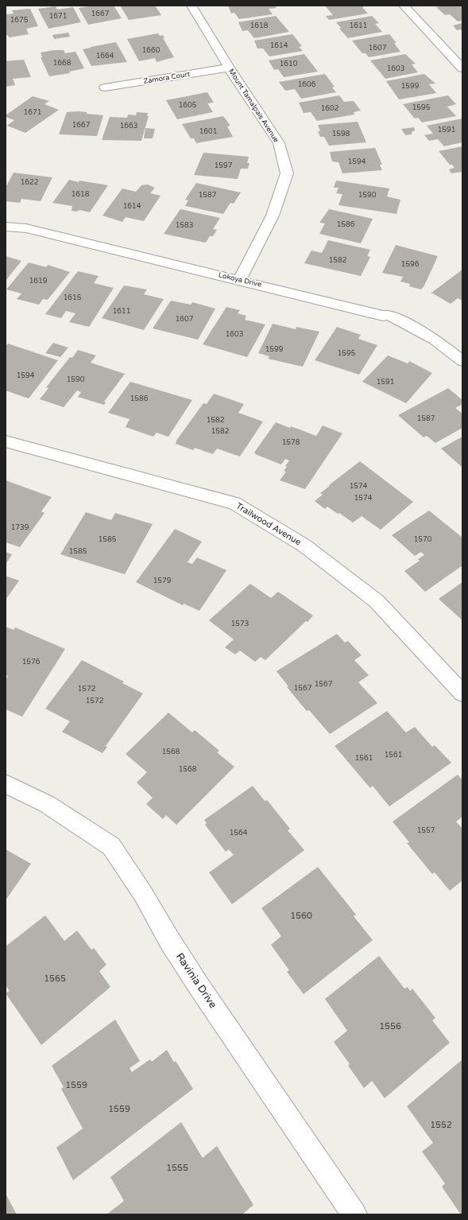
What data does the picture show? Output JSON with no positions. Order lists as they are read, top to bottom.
{
  "streets": {
    "street": [
      "Zamora Court",
      "Mount Tamalpais Avenue",
      "Lokoya Drive",
      "Trailwood Avenue",
      "Ravinia Drive"
    ]
  },
  "crossings": [
    ["Zamora Court", "Mount Tamalpais Avenue"],
    ["Mount Tamalpais Avenue", "Lokoya Drive"]
  ],
  "house_numbers": [
    "1667",
    "1671",
    "1675",
    "1618",
    "1611",
    "1614",
    "1607",
    "1660",
    "1664",
    "1668",
    "1610",
    "1603",
    "1606",
    "1599",
    "1605",
    "1595",
    "1602",
    "1671",
    "1667",
    "1663",
    "1591",
    "1601",
    "1598",
    "1594",
    "1597",
    "1622",
    "1618",
    "1587",
    "1590",
    "1614",
    "1586",
    "1583",
    "1582",
    "1596",
    "1619",
    "1615",
    "1611",
    "1607",
    "1603",
    "1599",
    "1595",
    "1594",
    "1590",
    "1591",
    "1586",
    "1587",
    "1582",
    "1582",
    "1578",
    "1574",
    "1574",
    "1739",
    "1585",
    "1570",
    "1585",
    "1579",
    "1573",
    "1576",
    "1567",
    "1567",
    "1572",
    "1572",
    "1568",
    "1561",
    "1561",
    "1568",
    "1557",
    "1564",
    "1560",
    "1565",
    "1556",
    "1559",
    "1559",
    "1552",
    "1555"
  ]
}
